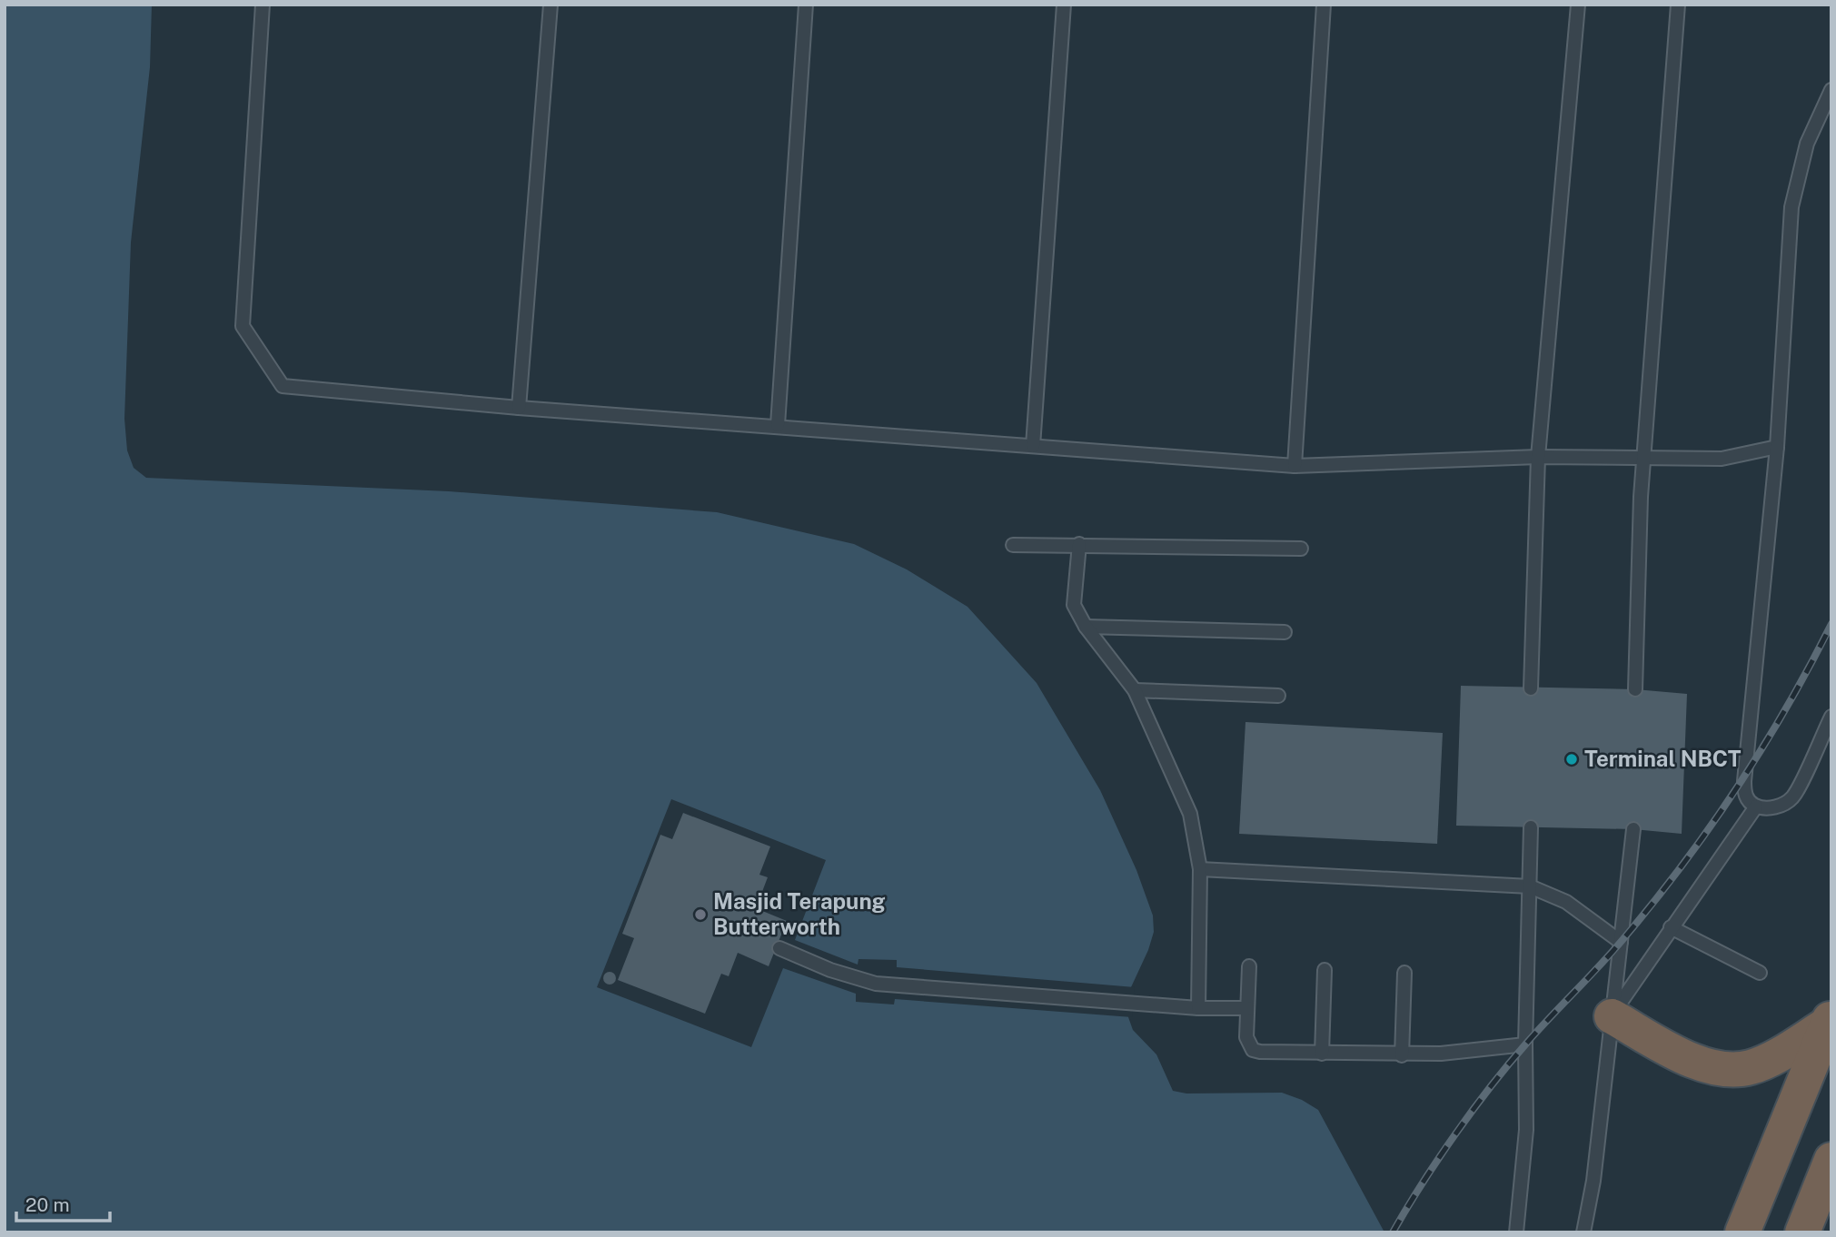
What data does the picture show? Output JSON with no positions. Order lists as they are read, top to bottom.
{
  "places": ["Terminal NBCT", "Masjid Terapung Butterworth"],
  "scale_bar": "20 m"
}
